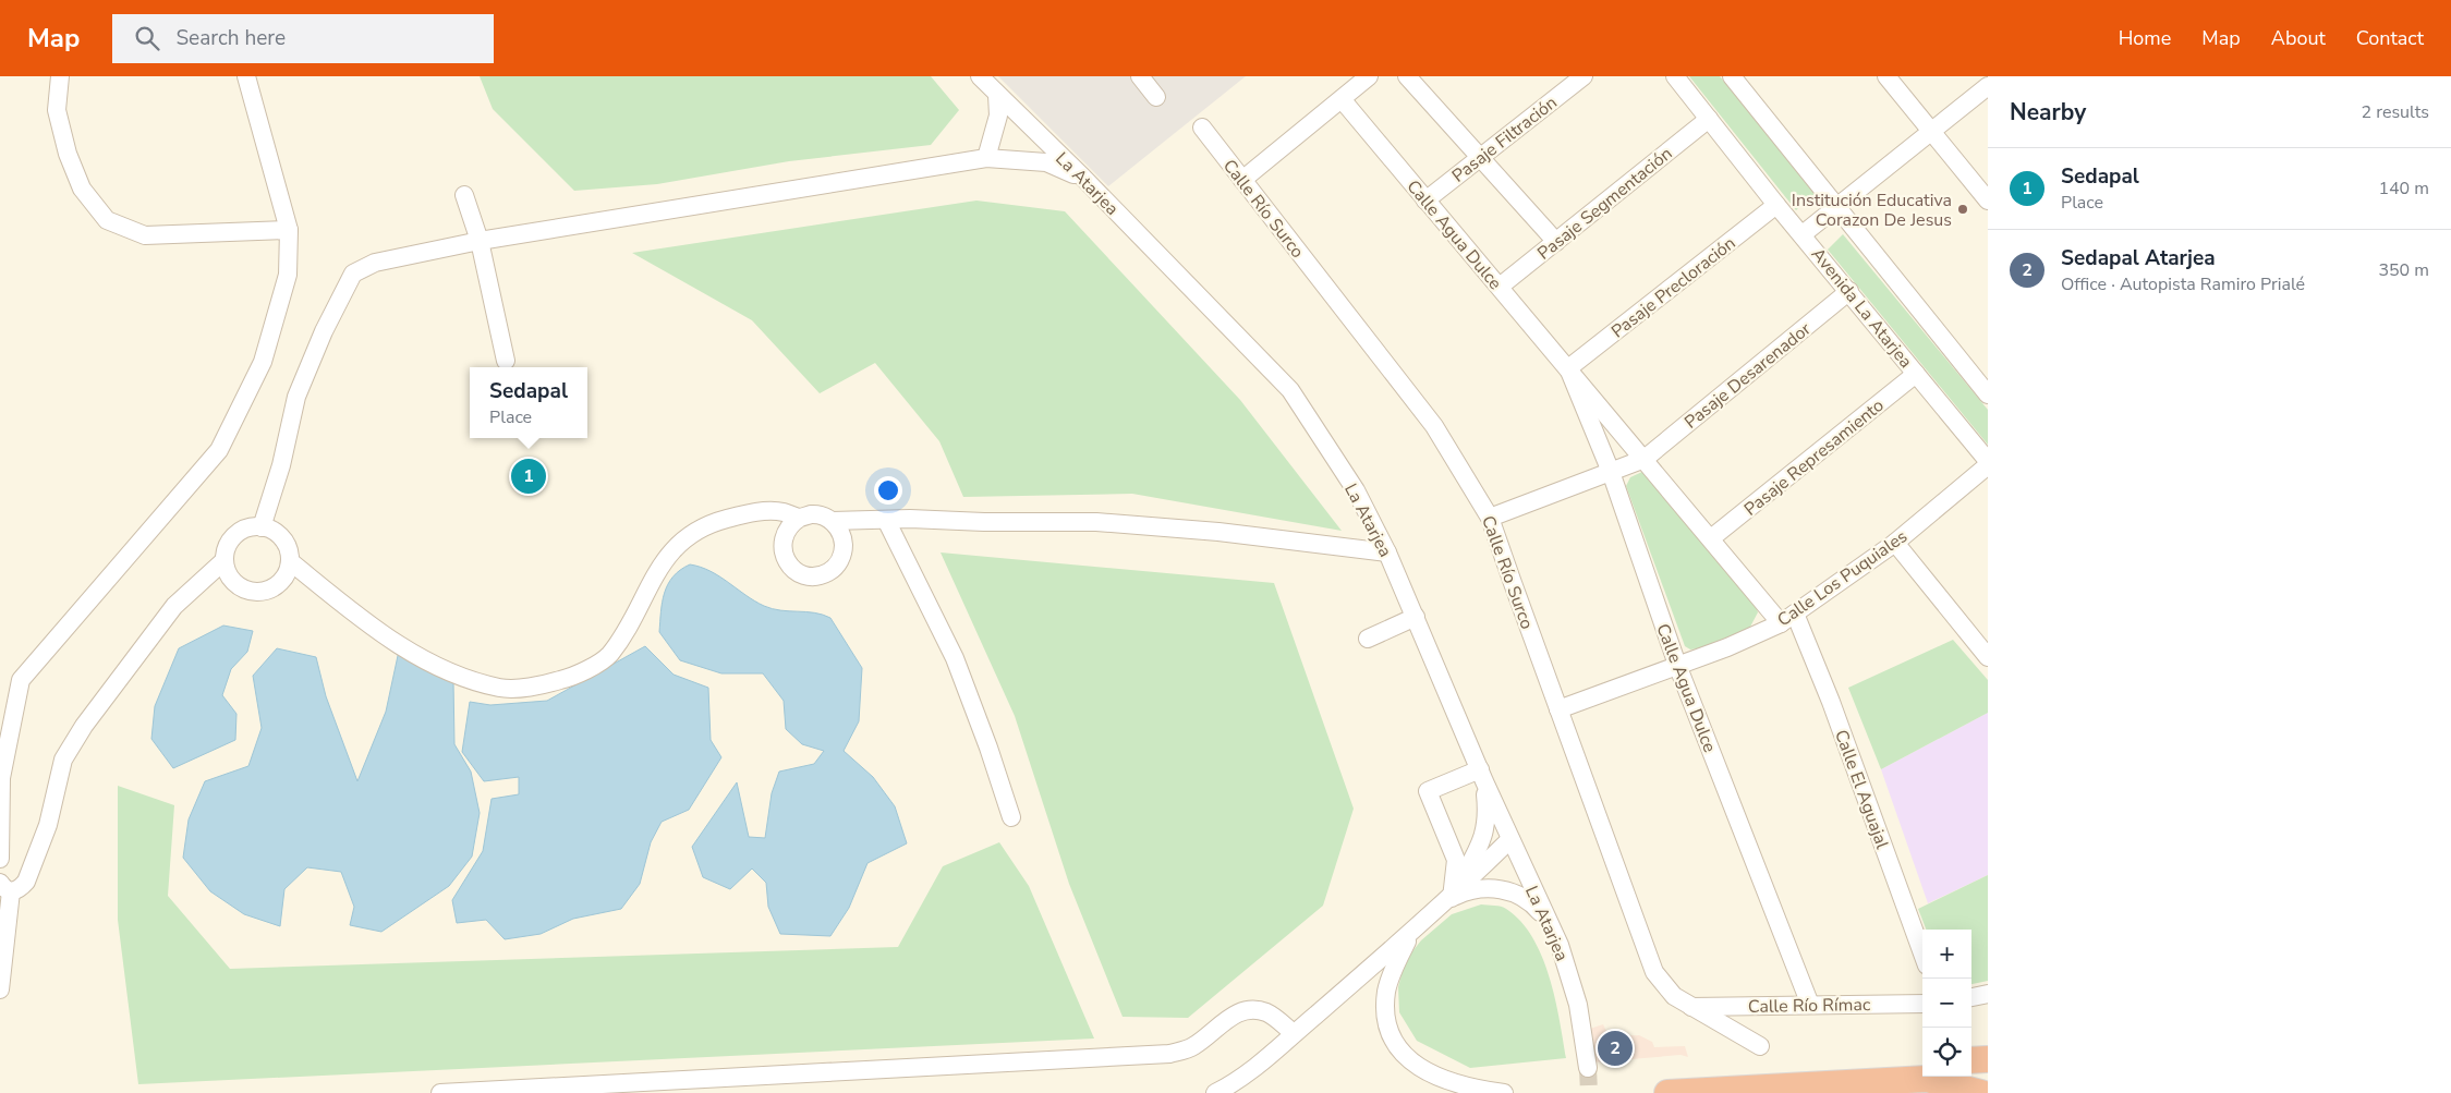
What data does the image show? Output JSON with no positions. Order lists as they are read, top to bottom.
{
  "streets": {
    "street": [
      "Pasaje Filtración",
      "La Atarjea",
      "Pasaje Segmentación",
      "Calle Río Surco",
      "Calle Agua Dulce",
      "Pasaje Precloración",
      "Avenida La Atarjea",
      "Pasaje Desarenador",
      "Pasaje Represamiento",
      "Calle Los Puquiales",
      "Calle El Aguajal",
      "Calle Río Rímac"
    ]
  },
  "crossings": [
    ["Pasaje Filtración", "Calle Agua Dulce"],
    ["Pasaje Segmentación", "Calle Agua Dulce"],
    ["Pasaje Segmentación", "Avenida La Atarjea"],
    ["Calle Río Surco", "Pasaje Desarenador"],
    ["Calle Río Surco", "Calle Los Puquiales"],
    ["Calle Río Surco", "Calle Río Rímac"],
    ["Calle Agua Dulce", "Pasaje Precloración"],
    ["Calle Agua Dulce", "Pasaje Desarenador"],
    ["Calle Agua Dulce", "Pasaje Represamiento"],
    ["Calle Agua Dulce", "Calle Los Puquiales"],
    ["Calle Agua Dulce", "Calle Río Rímac"],
    ["Pasaje Precloración", "Avenida La Atarjea"],
    ["Avenida La Atarjea", "Pasaje Desarenador"],
    ["Avenida La Atarjea", "Pasaje Represamiento"],
    ["Calle Los Puquiales", "Calle El Aguajal"]
  ],
  "places": ["Institución Educativa Corazon De Jesus"],
  "page": {
    "header": "Map",
    "search": "Search here",
    "nav": [
      "Home",
      "Map",
      "About",
      "Contact"
    ],
    "heading": ["Nearby", "2 results"],
    "list": [
      {
        "mark": "1",
        "name": "Sedapal",
        "note": "Place",
        "value": "140 m"
      },
      {
        "mark": "2",
        "name": "Sedapal Atarjea",
        "note": "Office · Autopista Ramiro Prialé",
        "value": "350 m"
      }
    ],
    "popup": ["Sedapal", "Place"],
    "pins": ["1", "2"],
    "map_buttons": ["+", "−"]
  }
}
